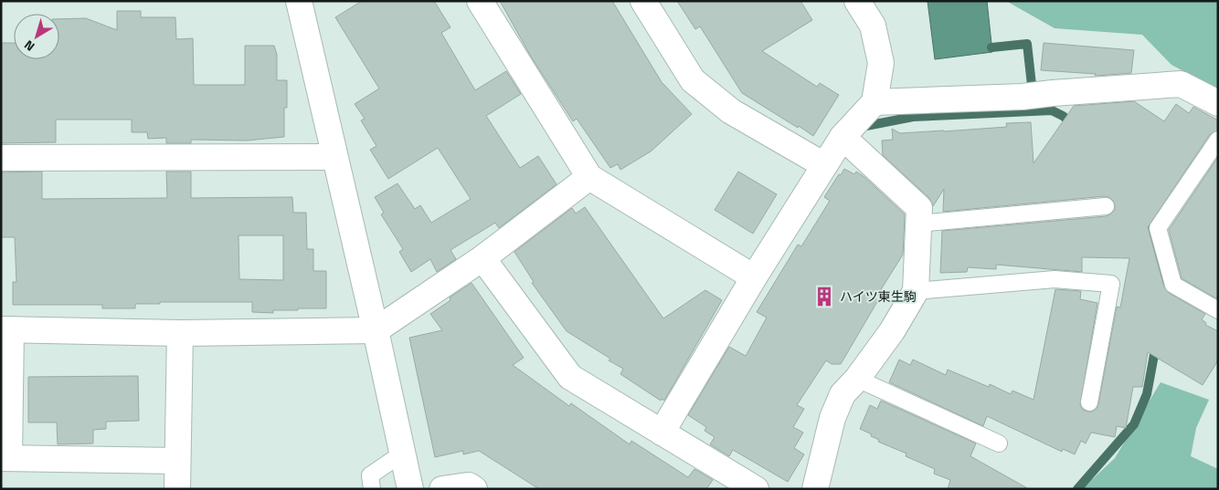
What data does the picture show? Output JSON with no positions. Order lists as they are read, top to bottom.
{
  "places": {
    "building": ["ハイツ東生駒"]
  },
  "north": "bottom left"
}
